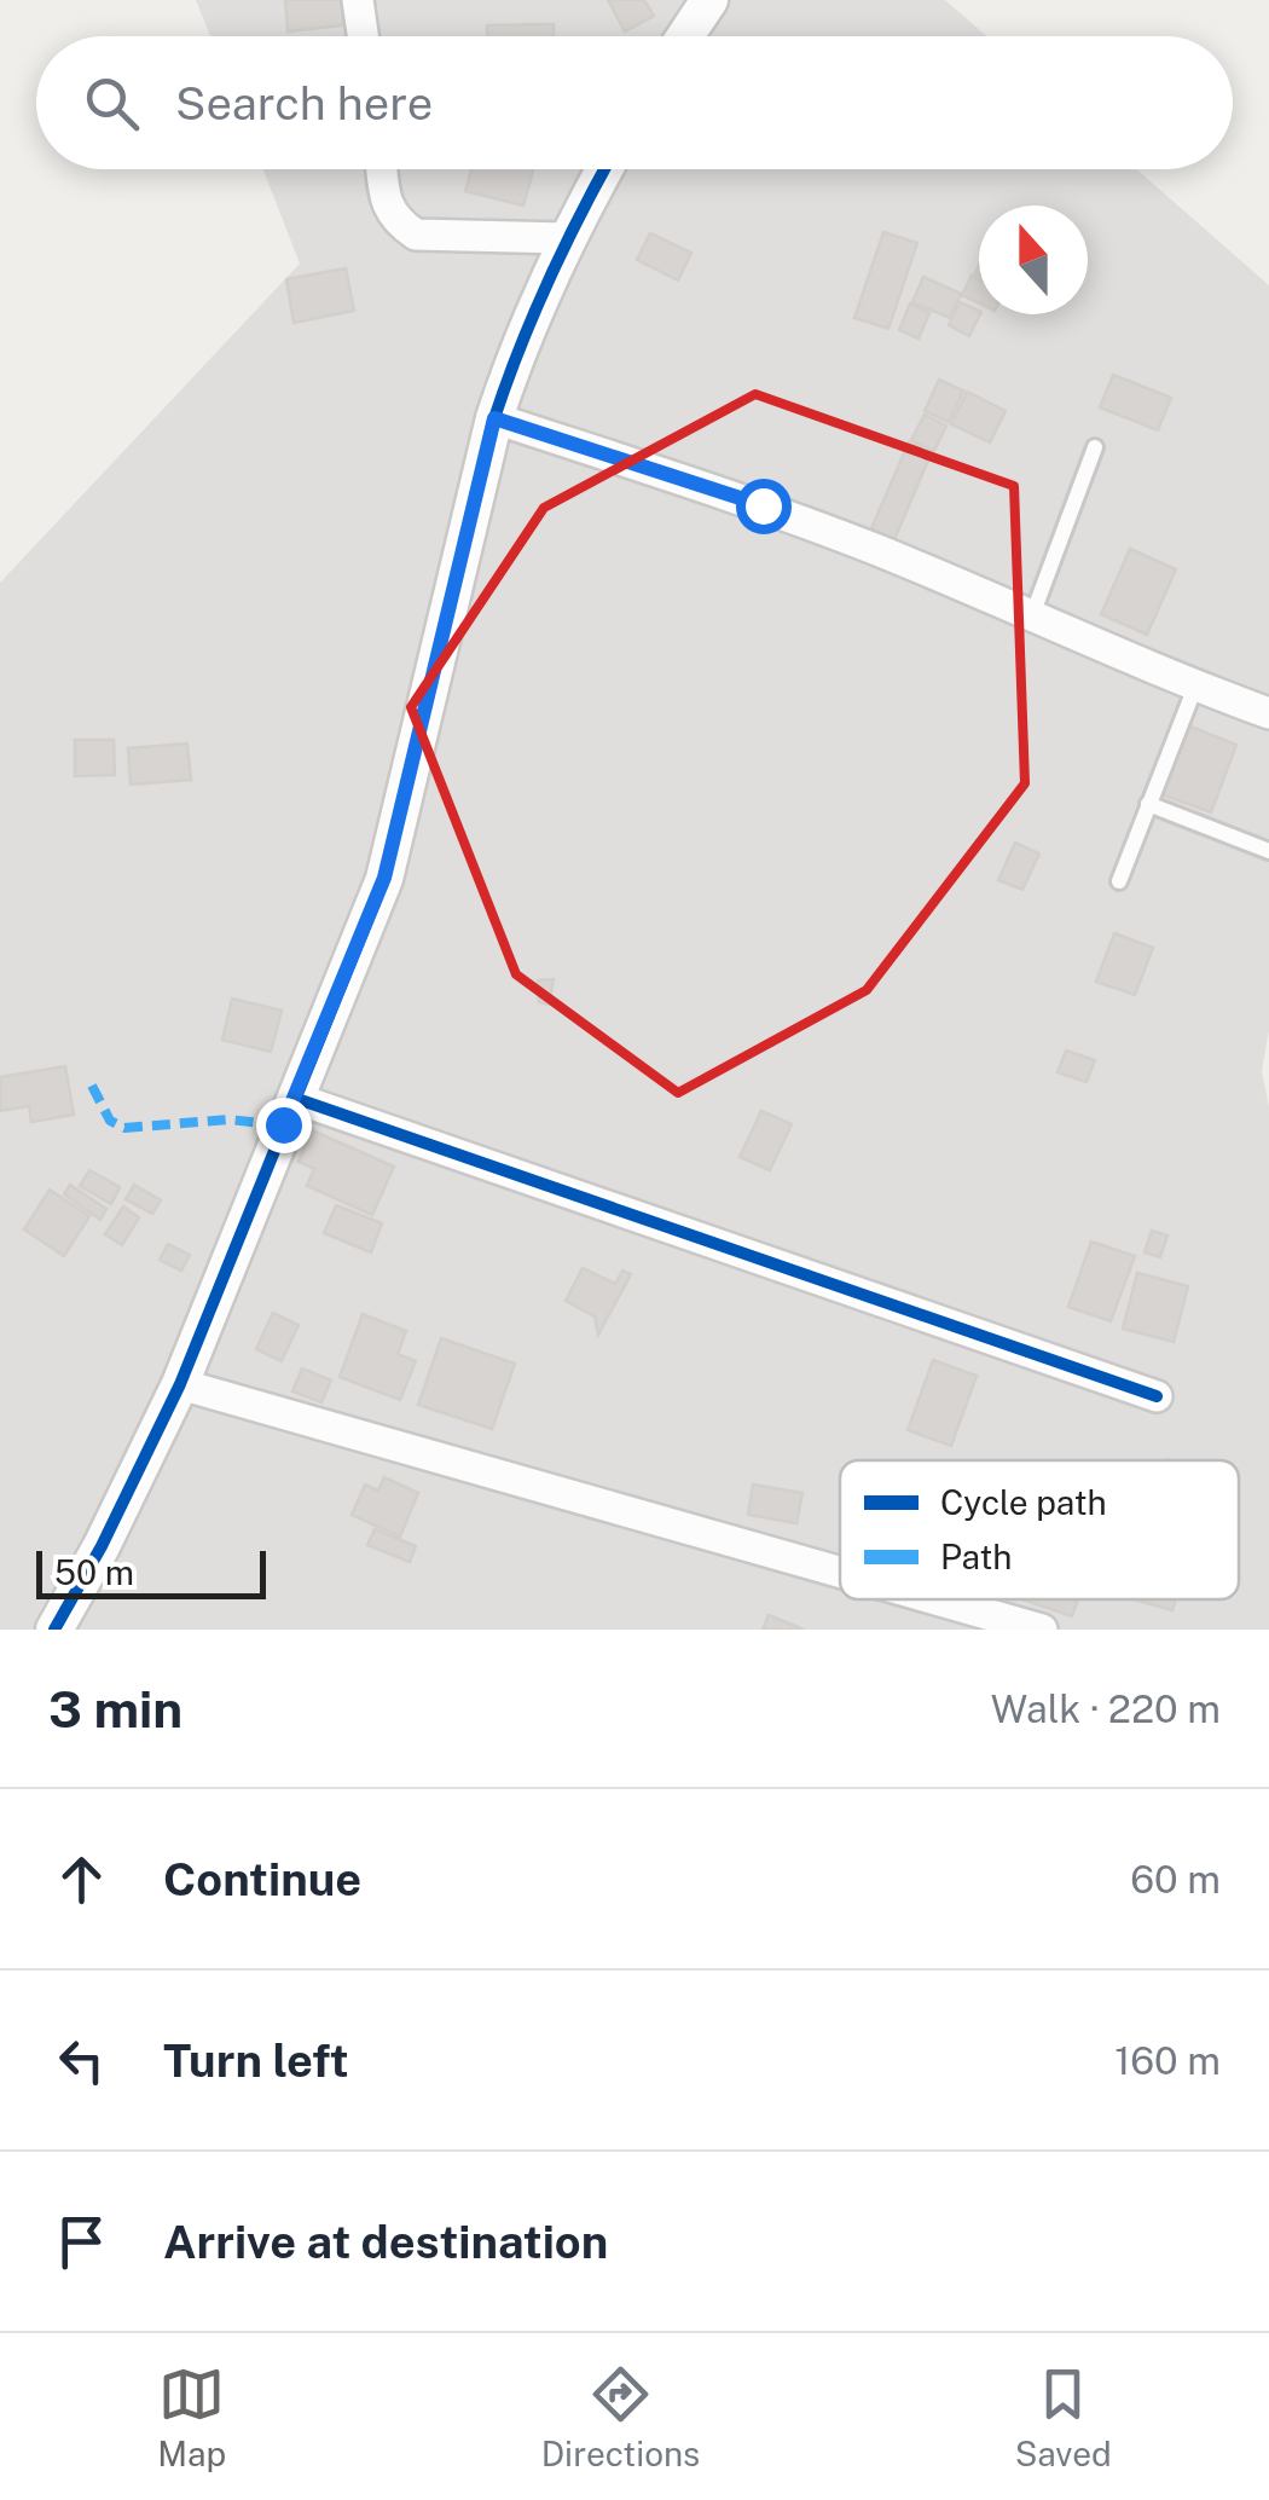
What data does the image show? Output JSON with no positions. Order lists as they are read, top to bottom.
{
  "legend": ["Cycle path", "Path"],
  "scale_bar": "50 m",
  "north": "top",
  "page": {
    "search": "Search here",
    "scale": "50 m",
    "heading": ["3 min", "Walk · 220 m"],
    "list": [
      ["Continue", "60 m"],
      ["Turn left", "160 m"],
      "Arrive at destination"
    ],
    "nav": ["Map", "Directions", "Saved"]
  }
}
